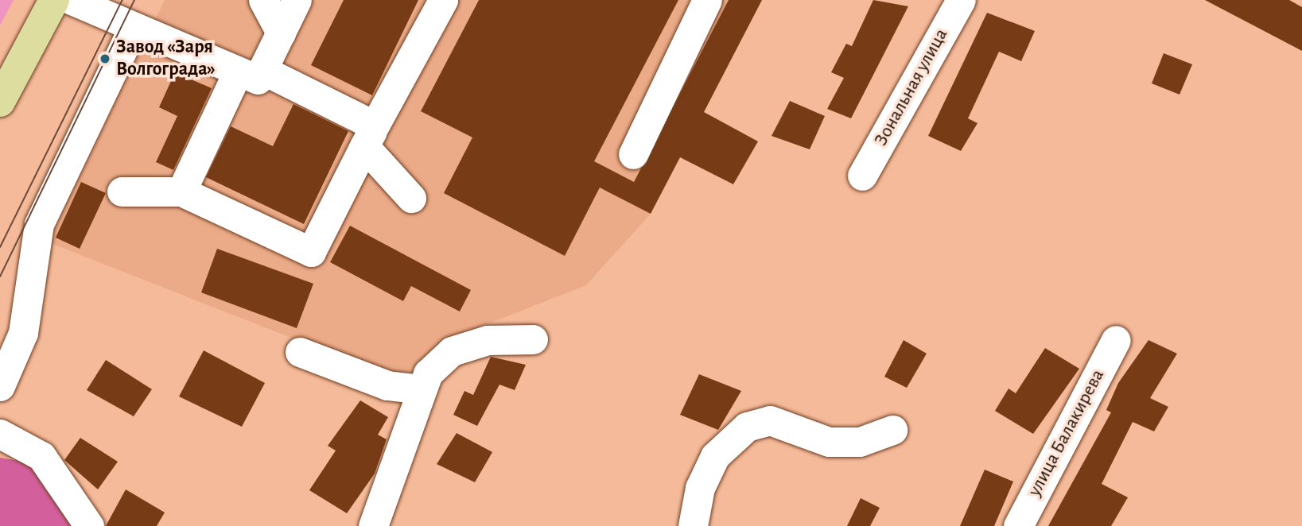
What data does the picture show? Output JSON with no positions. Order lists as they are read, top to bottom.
{
  "streets": {
    "street": ["Зональная улица", "улица Балакирева"]
  },
  "places": ["Завод «Заря Волгограда»"]
}
